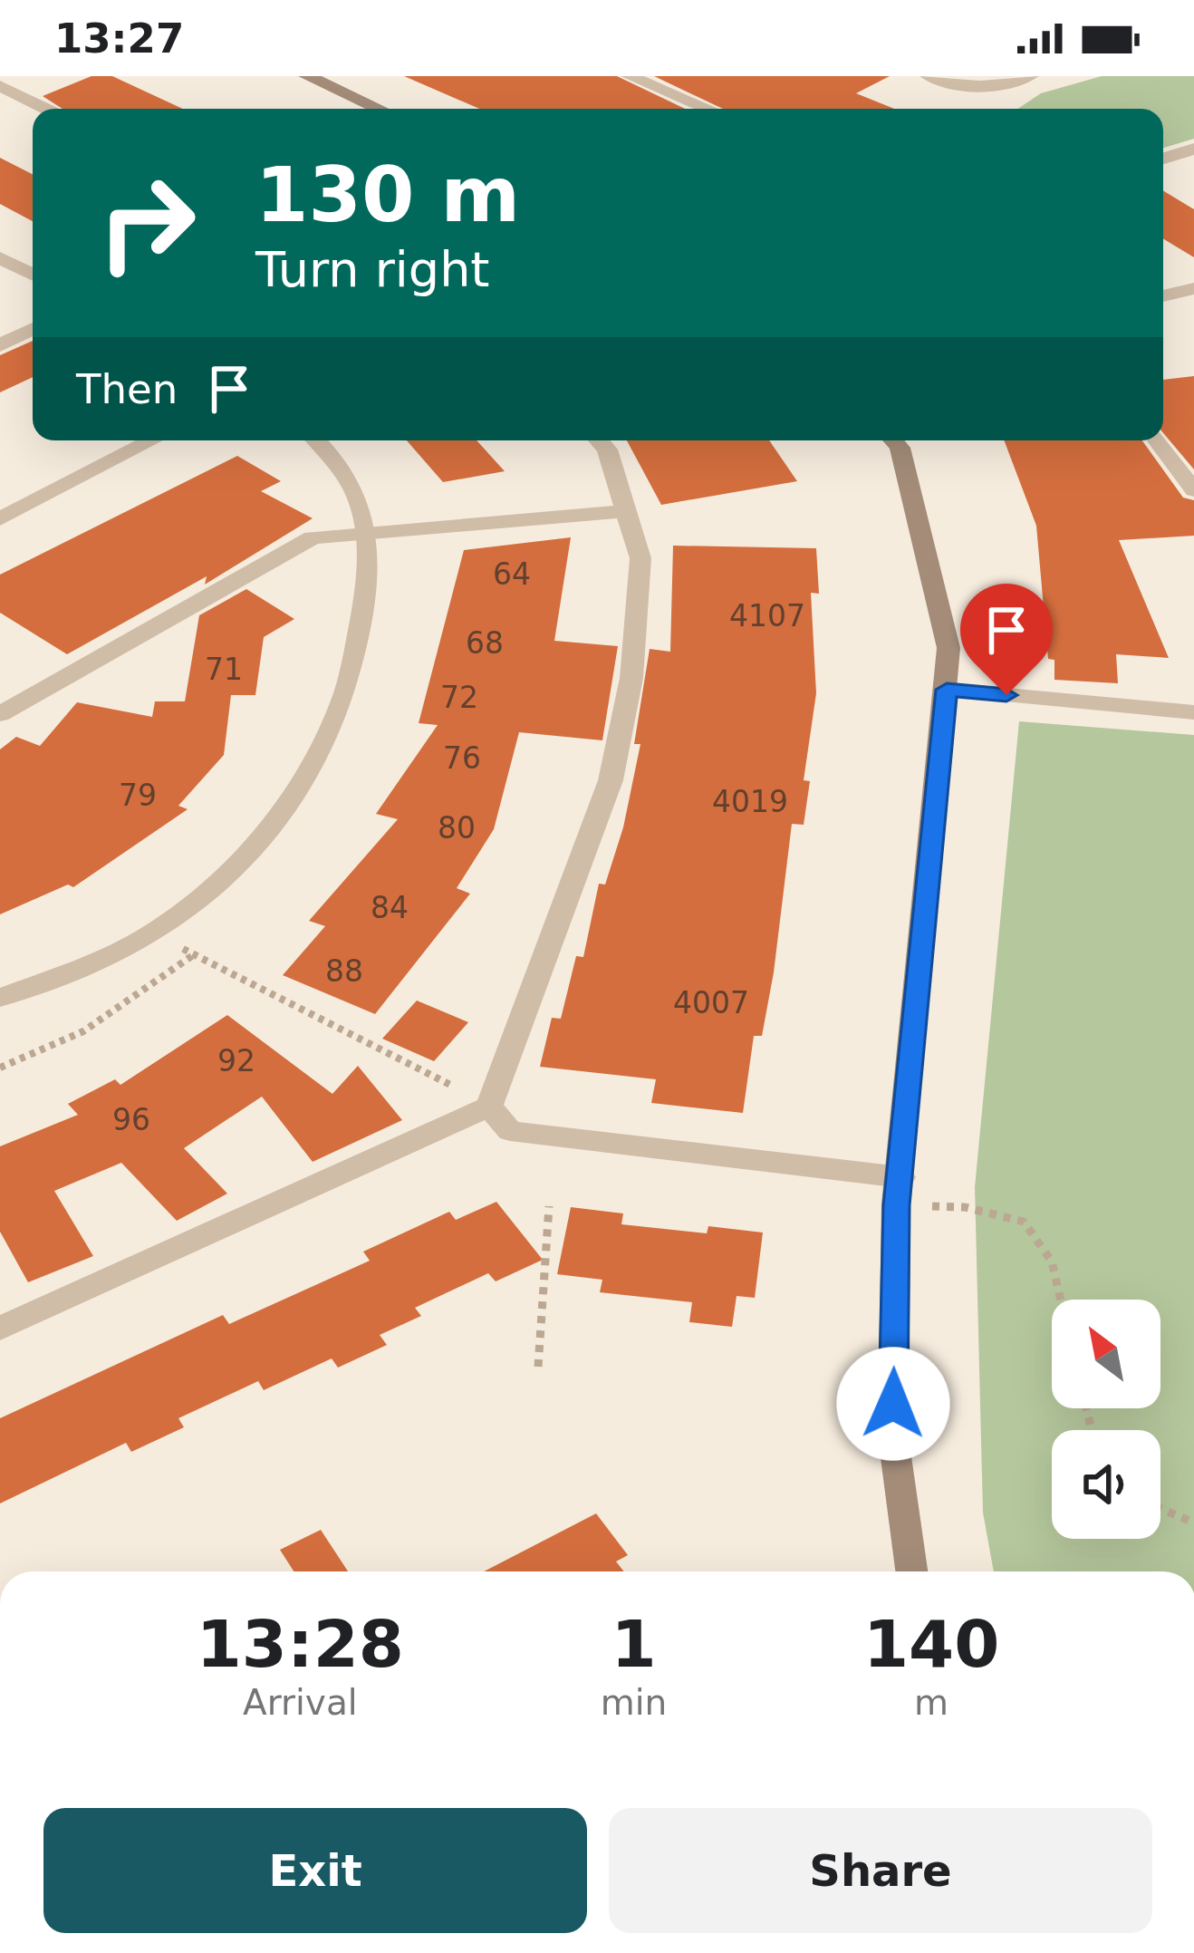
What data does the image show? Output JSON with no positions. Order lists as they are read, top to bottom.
{
  "house_numbers": [
    "64",
    "4107",
    "68",
    "71",
    "72",
    "76",
    "79",
    "4019",
    "80",
    "84",
    "88",
    "4007",
    "92",
    "96"
  ],
  "north": "top left",
  "page": {
    "status": "13:27",
    "turn": ["130 m", "Turn right"],
    "then": "Then",
    "eta": [
      "13:28",
      "Arrival",
      "1",
      "min",
      "140",
      "m"
    ],
    "buttons": ["Exit", "Share"]
  }
}
